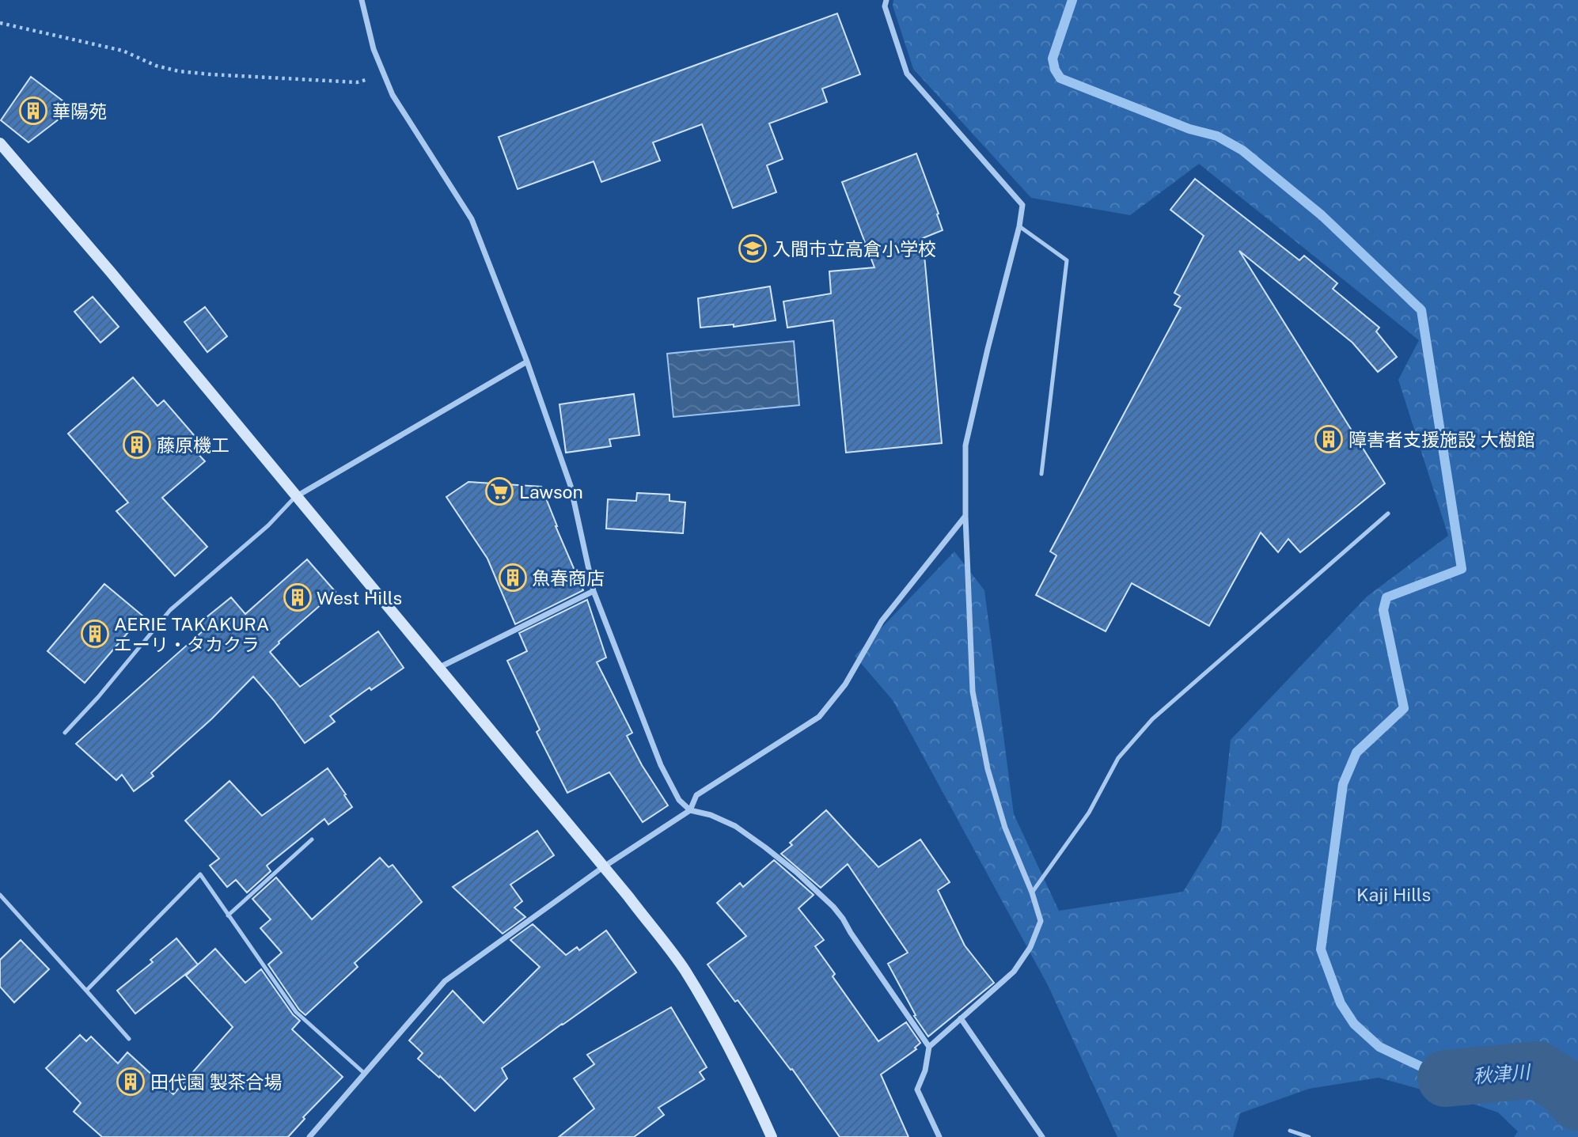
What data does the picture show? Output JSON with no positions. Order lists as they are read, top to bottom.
{
  "water": ["秋津川"],
  "parks": ["Kaji Hills"],
  "places": {
    "building": [
      "華陽苑",
      "障害者支援施設 大樹館",
      "藤原機工",
      "魚春商店",
      "West Hills",
      "AERIE TAKAKURA エーリ・タカクラ",
      "田代園 製茶合場"
    ],
    "school or university": ["入間市立高倉小学校"],
    "supermarket": ["Lawson"]
  }
}
